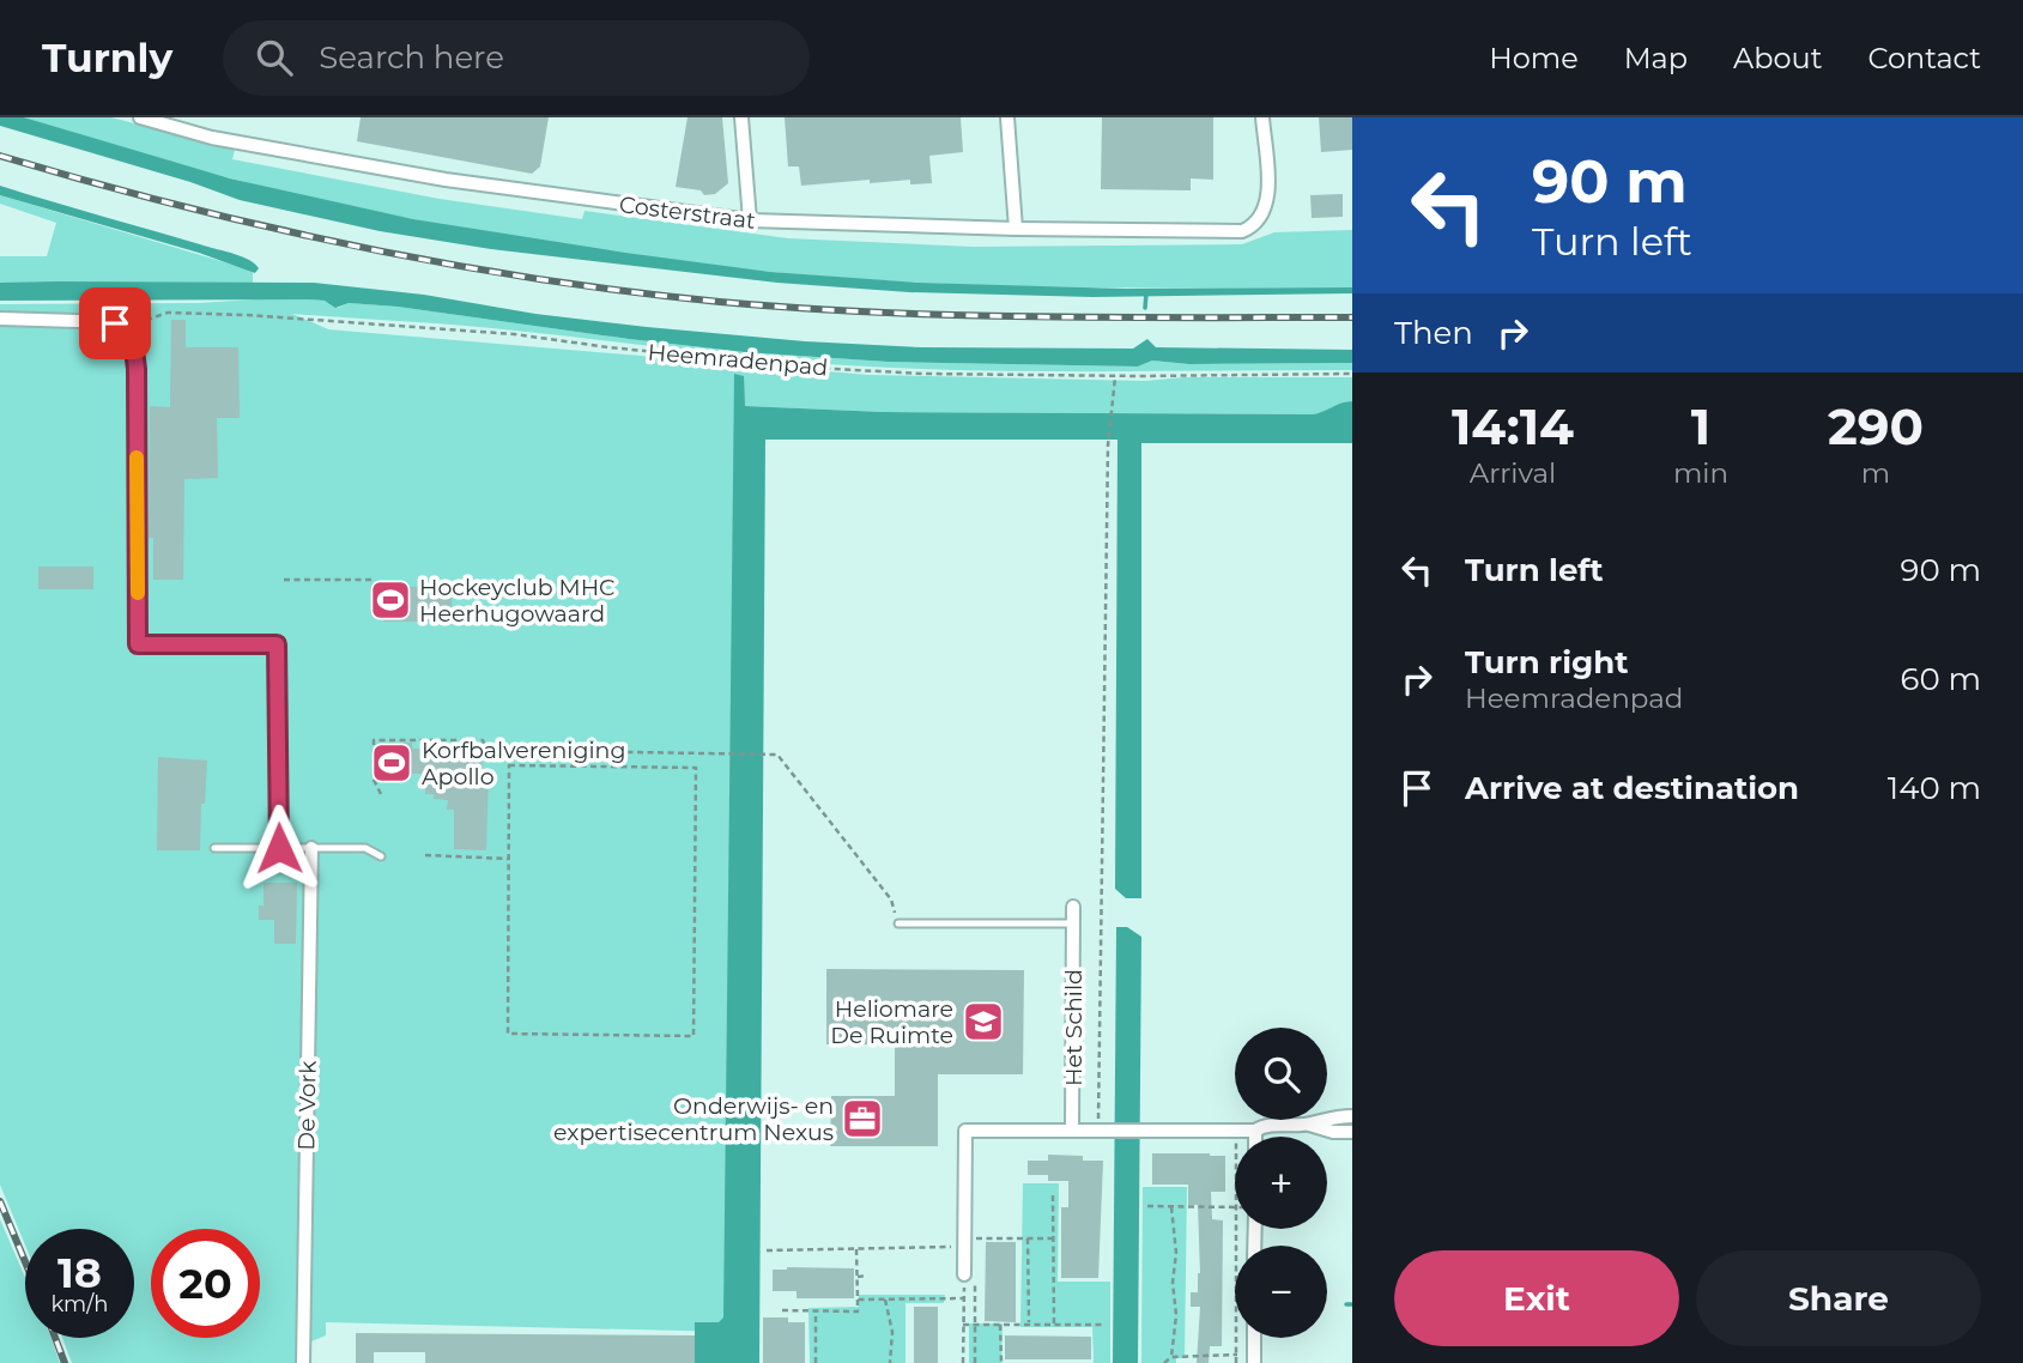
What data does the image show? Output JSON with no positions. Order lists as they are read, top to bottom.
{
  "streets": {
    "street": ["Costerstraat", "Het Schild", "De Vork"],
    "path": ["Heemradenpad"]
  },
  "places": {
    "sports": ["Hockeyclub MHC Heerhugowaard", "Korfbalvereniging Apollo"],
    "school or university": ["Heliomare De Ruimte"],
    "office": ["Onderwijs- en expertisecentrum Nexus"]
  },
  "page": {
    "header": "Turnly",
    "search": "Search here",
    "nav": [
      "Home",
      "Map",
      "About",
      "Contact"
    ],
    "turn": ["90 m", "Turn left"],
    "then": "Then",
    "eta": [
      "14:14",
      "Arrival",
      "1",
      "min",
      "290",
      "m"
    ],
    "list": [
      {
        "name": "Turn left",
        "value": "90 m"
      },
      {
        "name": "Turn right",
        "note": "Heemradenpad",
        "value": "60 m"
      },
      {
        "name": "Arrive at destination",
        "value": "140 m"
      }
    ],
    "map_buttons": ["+", "−"],
    "speed": "18 km/h",
    "limit": "20",
    "buttons": ["Exit", "Share"]
  }
}
